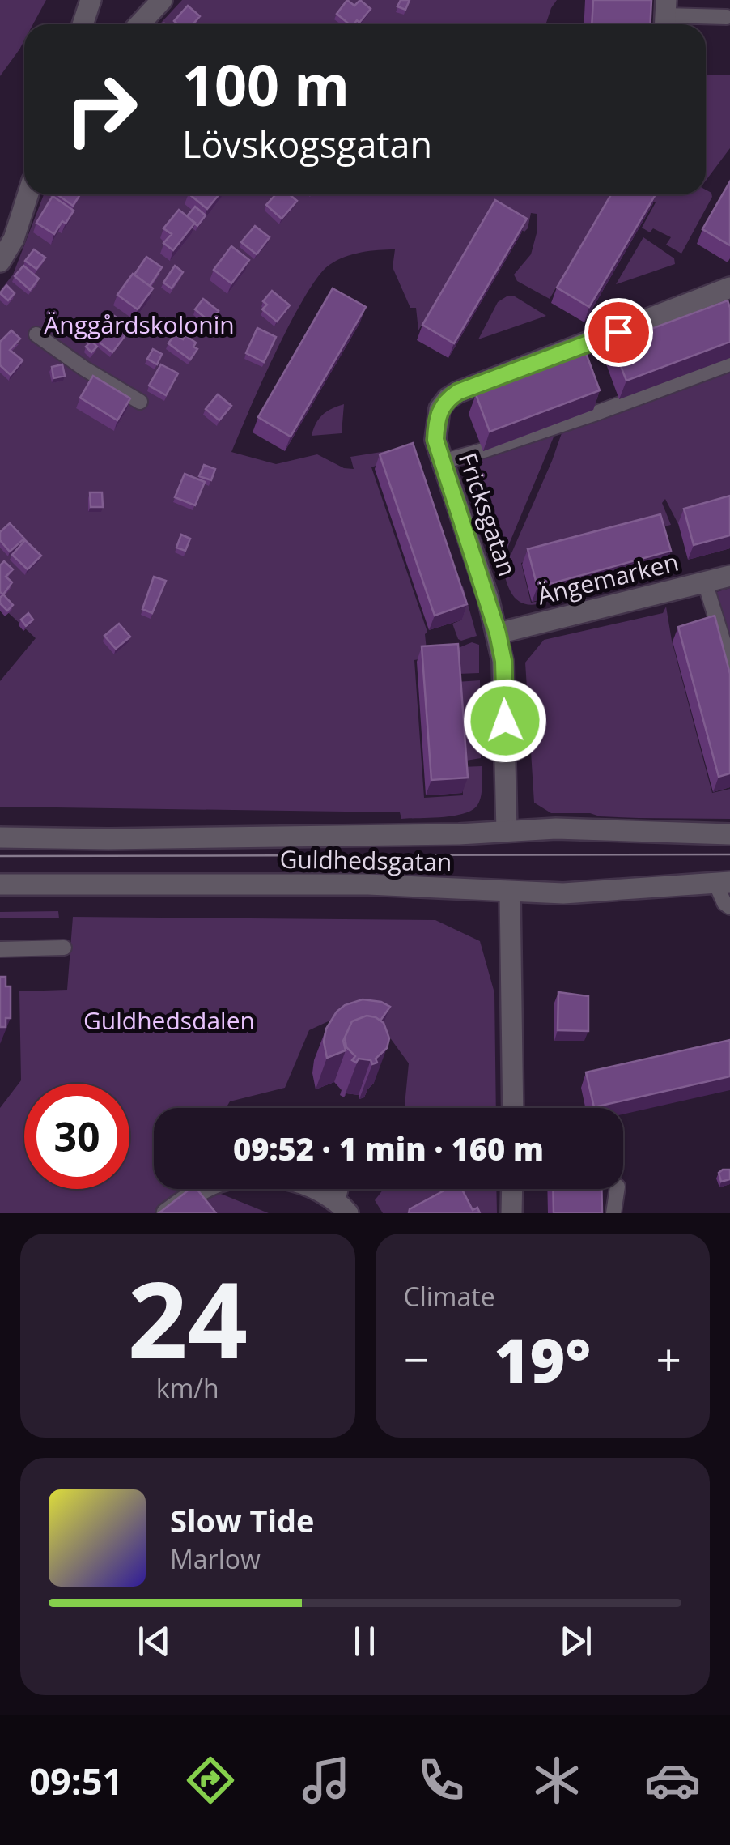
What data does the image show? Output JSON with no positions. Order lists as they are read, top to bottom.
{
  "streets": {
    "street": ["Fricksgatan", "Ängemarken", "Guldhedsgatan"]
  },
  "crossings": [
    ["Fricksgatan", "Ängemarken"],
    ["Fricksgatan", "Guldhedsgatan"]
  ],
  "parks": ["Änggårdskolonin", "Guldhedsdalen"],
  "page": {
    "turn": ["100 m", "Lövskogsgatan"],
    "limit": "30",
    "trip": "09:52 · 1 min · 160 m",
    "tile": [
      ["24", "km/h"],
      "Climate"
    ],
    "heat": ["−", "19°", "+"],
    "song": ["Slow Tide", "Marlow"],
    "tabs": "09:51"
  }
}
